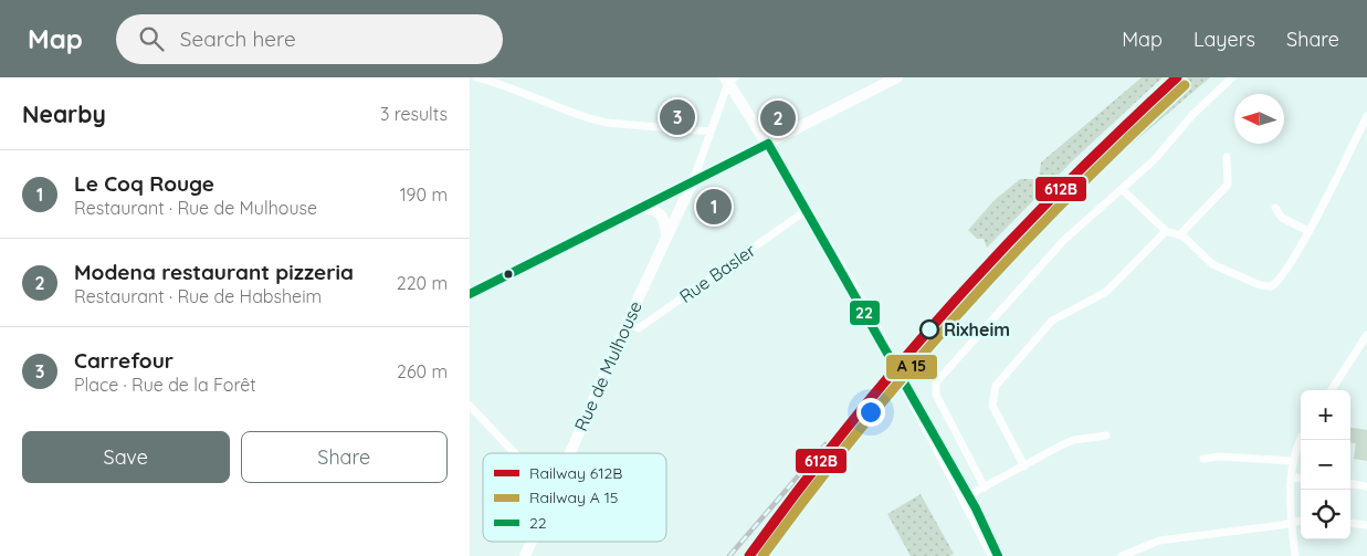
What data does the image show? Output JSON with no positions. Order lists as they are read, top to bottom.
{
  "streets": {
    "main road": ["Rue de Mulhouse"],
    "street": ["Rue Basler"]
  },
  "crossings": [
    ["Rue Basler", "Rue de Mulhouse"]
  ],
  "places": ["Rixheim"],
  "lines": ["rail line 612B", "transit line 22"],
  "legend": ["Railway 612B", "Railway A 15", "22"],
  "north": "left",
  "page": {
    "header": "Map",
    "search": "Search here",
    "nav": ["Map", "Layers", "Share"],
    "heading": ["Nearby", "3 results"],
    "pins": ["3", "2", "1"],
    "list": [
      {
        "mark": "1",
        "name": "Le Coq Rouge",
        "note": "Restaurant · Rue de Mulhouse",
        "value": "190 m"
      },
      {
        "mark": "2",
        "name": "Modena restaurant pizzeria",
        "note": "Restaurant · Rue de Habsheim",
        "value": "220 m"
      },
      {
        "mark": "3",
        "name": "Carrefour",
        "note": "Place · Rue de la Forêt",
        "value": "260 m"
      }
    ],
    "map_buttons": ["+", "−"],
    "buttons": ["Save", "Share"]
  }
}
